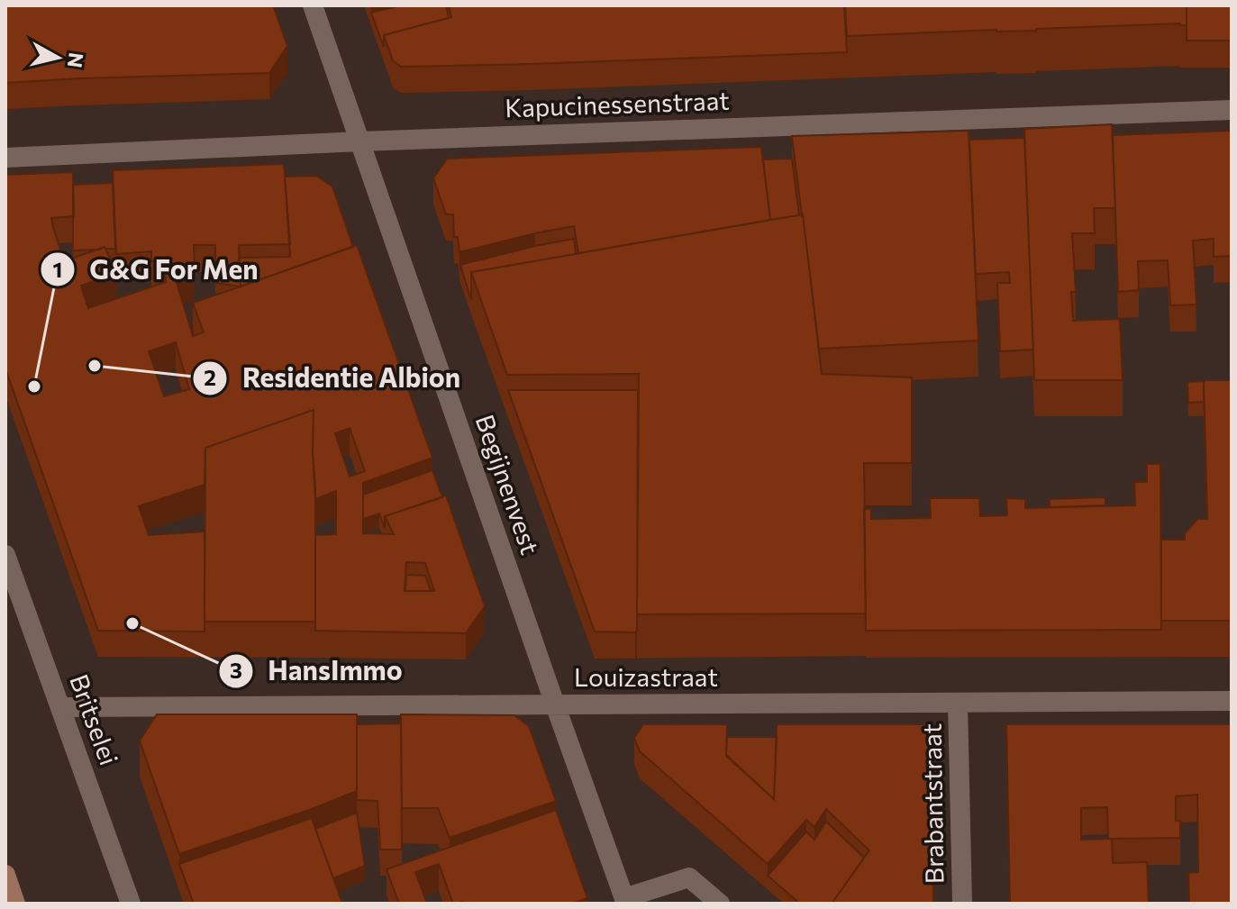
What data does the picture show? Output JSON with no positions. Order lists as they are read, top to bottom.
{
  "streets": {
    "street": [
      "Kapucinessenstraat",
      "Begijnenvest",
      "Louizastraat",
      "Britselei",
      "Brabantstraat"
    ]
  },
  "crossings": [
    ["Kapucinessenstraat", "Begijnenvest"],
    ["Begijnenvest", "Louizastraat"],
    ["Louizastraat", "Britselei"],
    ["Louizastraat", "Brabantstraat"]
  ],
  "places": ["Residentie Albion", "G&G For Men", "HansImmo"],
  "north": "right"
}
